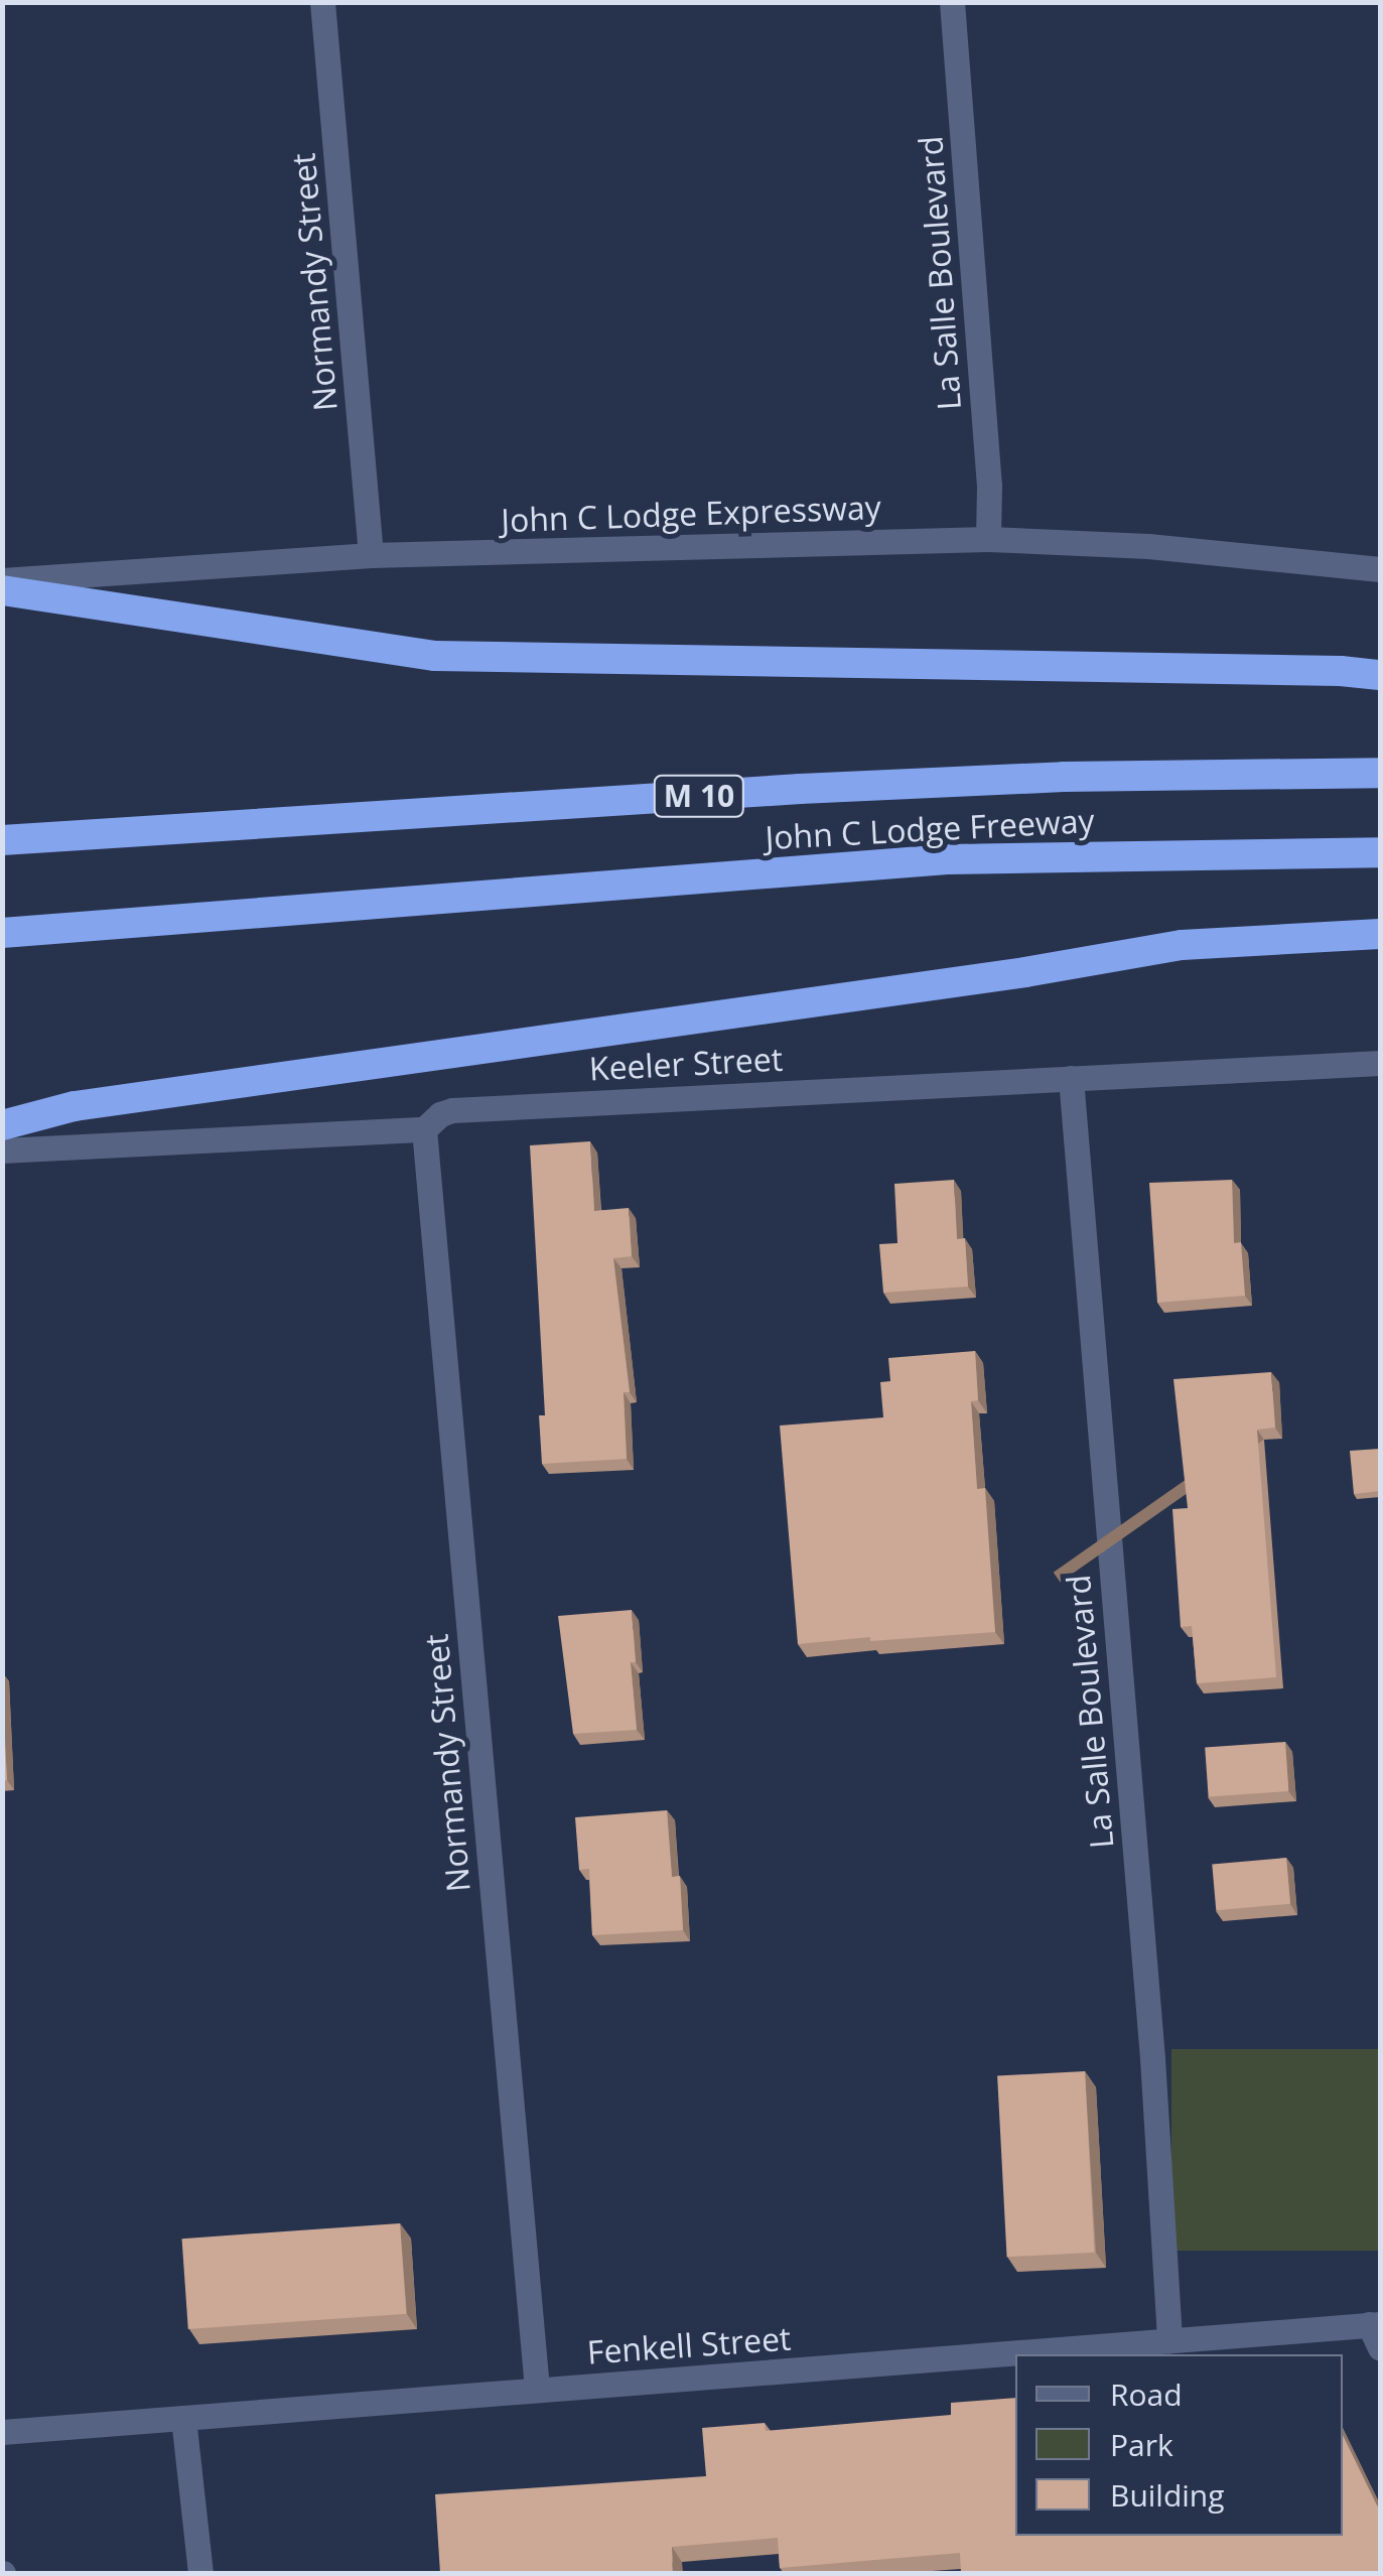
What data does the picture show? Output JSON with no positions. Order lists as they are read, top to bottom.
{
  "streets": {
    "highway": ["M 10", "John C Lodge Freeway"],
    "street": [
      "La Salle Boulevard",
      "Normandy Street",
      "John C Lodge Expressway",
      "Keeler Street",
      "Fenkell Street"
    ]
  },
  "crossings": [
    ["La Salle Boulevard", "John C Lodge Expressway"],
    ["La Salle Boulevard", "Keeler Street"],
    ["La Salle Boulevard", "Fenkell Street"],
    ["Normandy Street", "John C Lodge Expressway"],
    ["Normandy Street", "Keeler Street"],
    ["Normandy Street", "Fenkell Street"]
  ],
  "legend": ["Road", "Park", "Building"]
}
